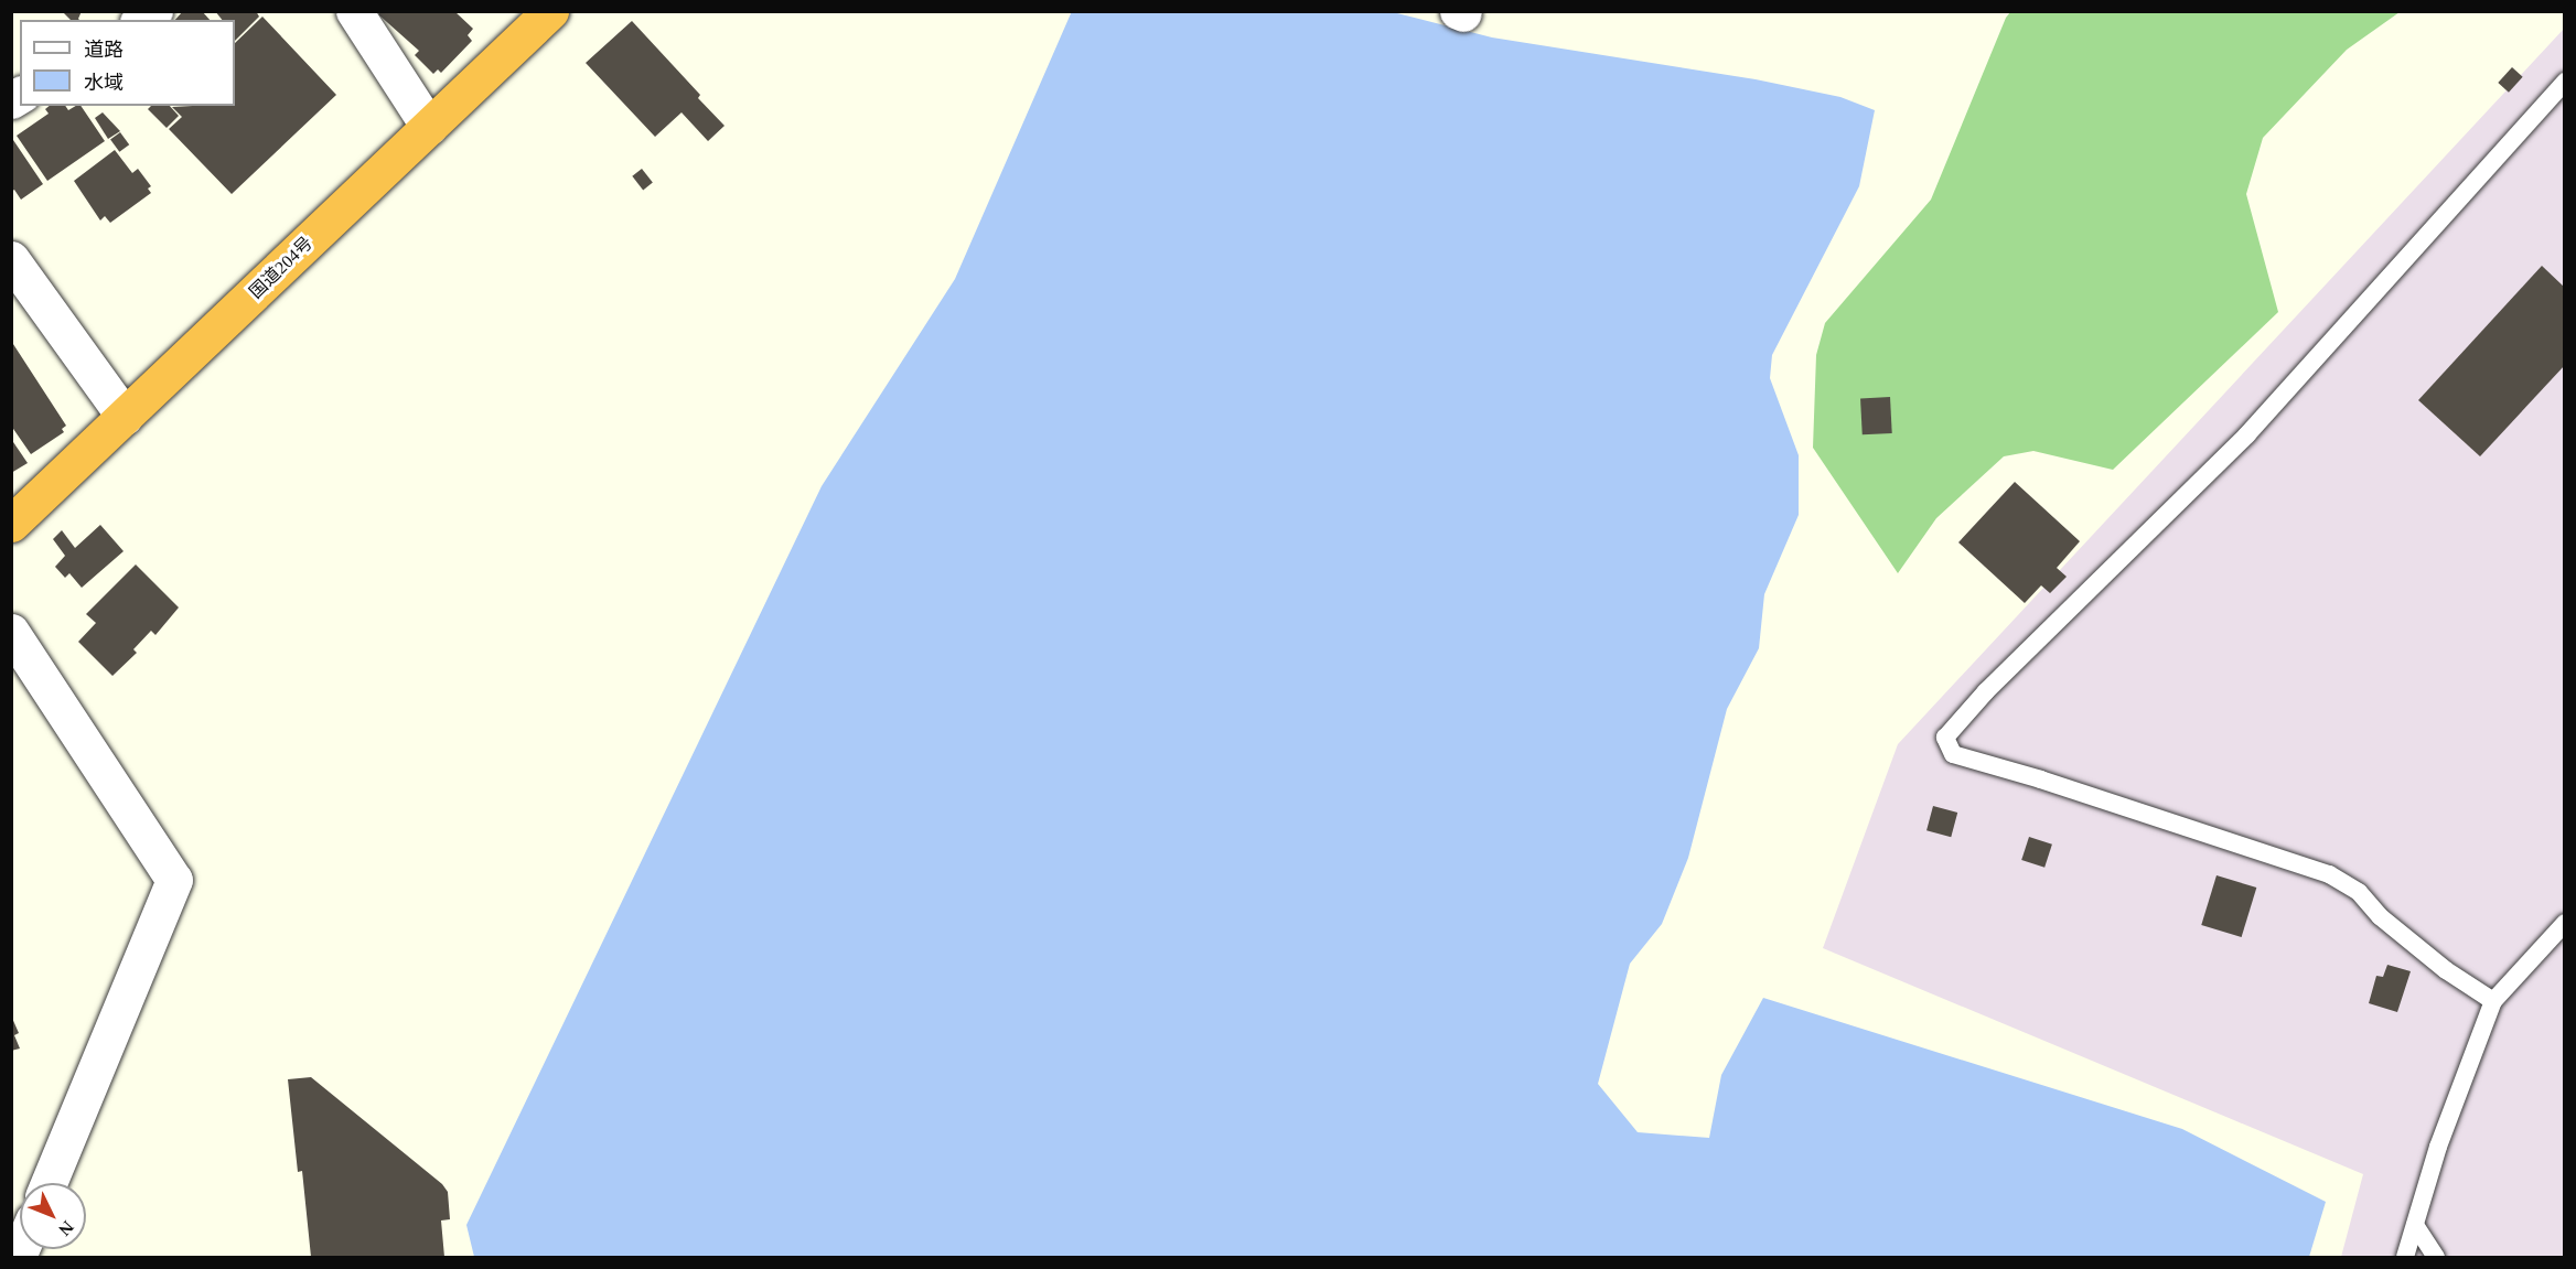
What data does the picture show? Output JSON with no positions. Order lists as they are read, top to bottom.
{
  "streets": {
    "highway": ["国道204号"]
  },
  "legend": ["道路", "水域"],
  "north": "bottom right"
}
